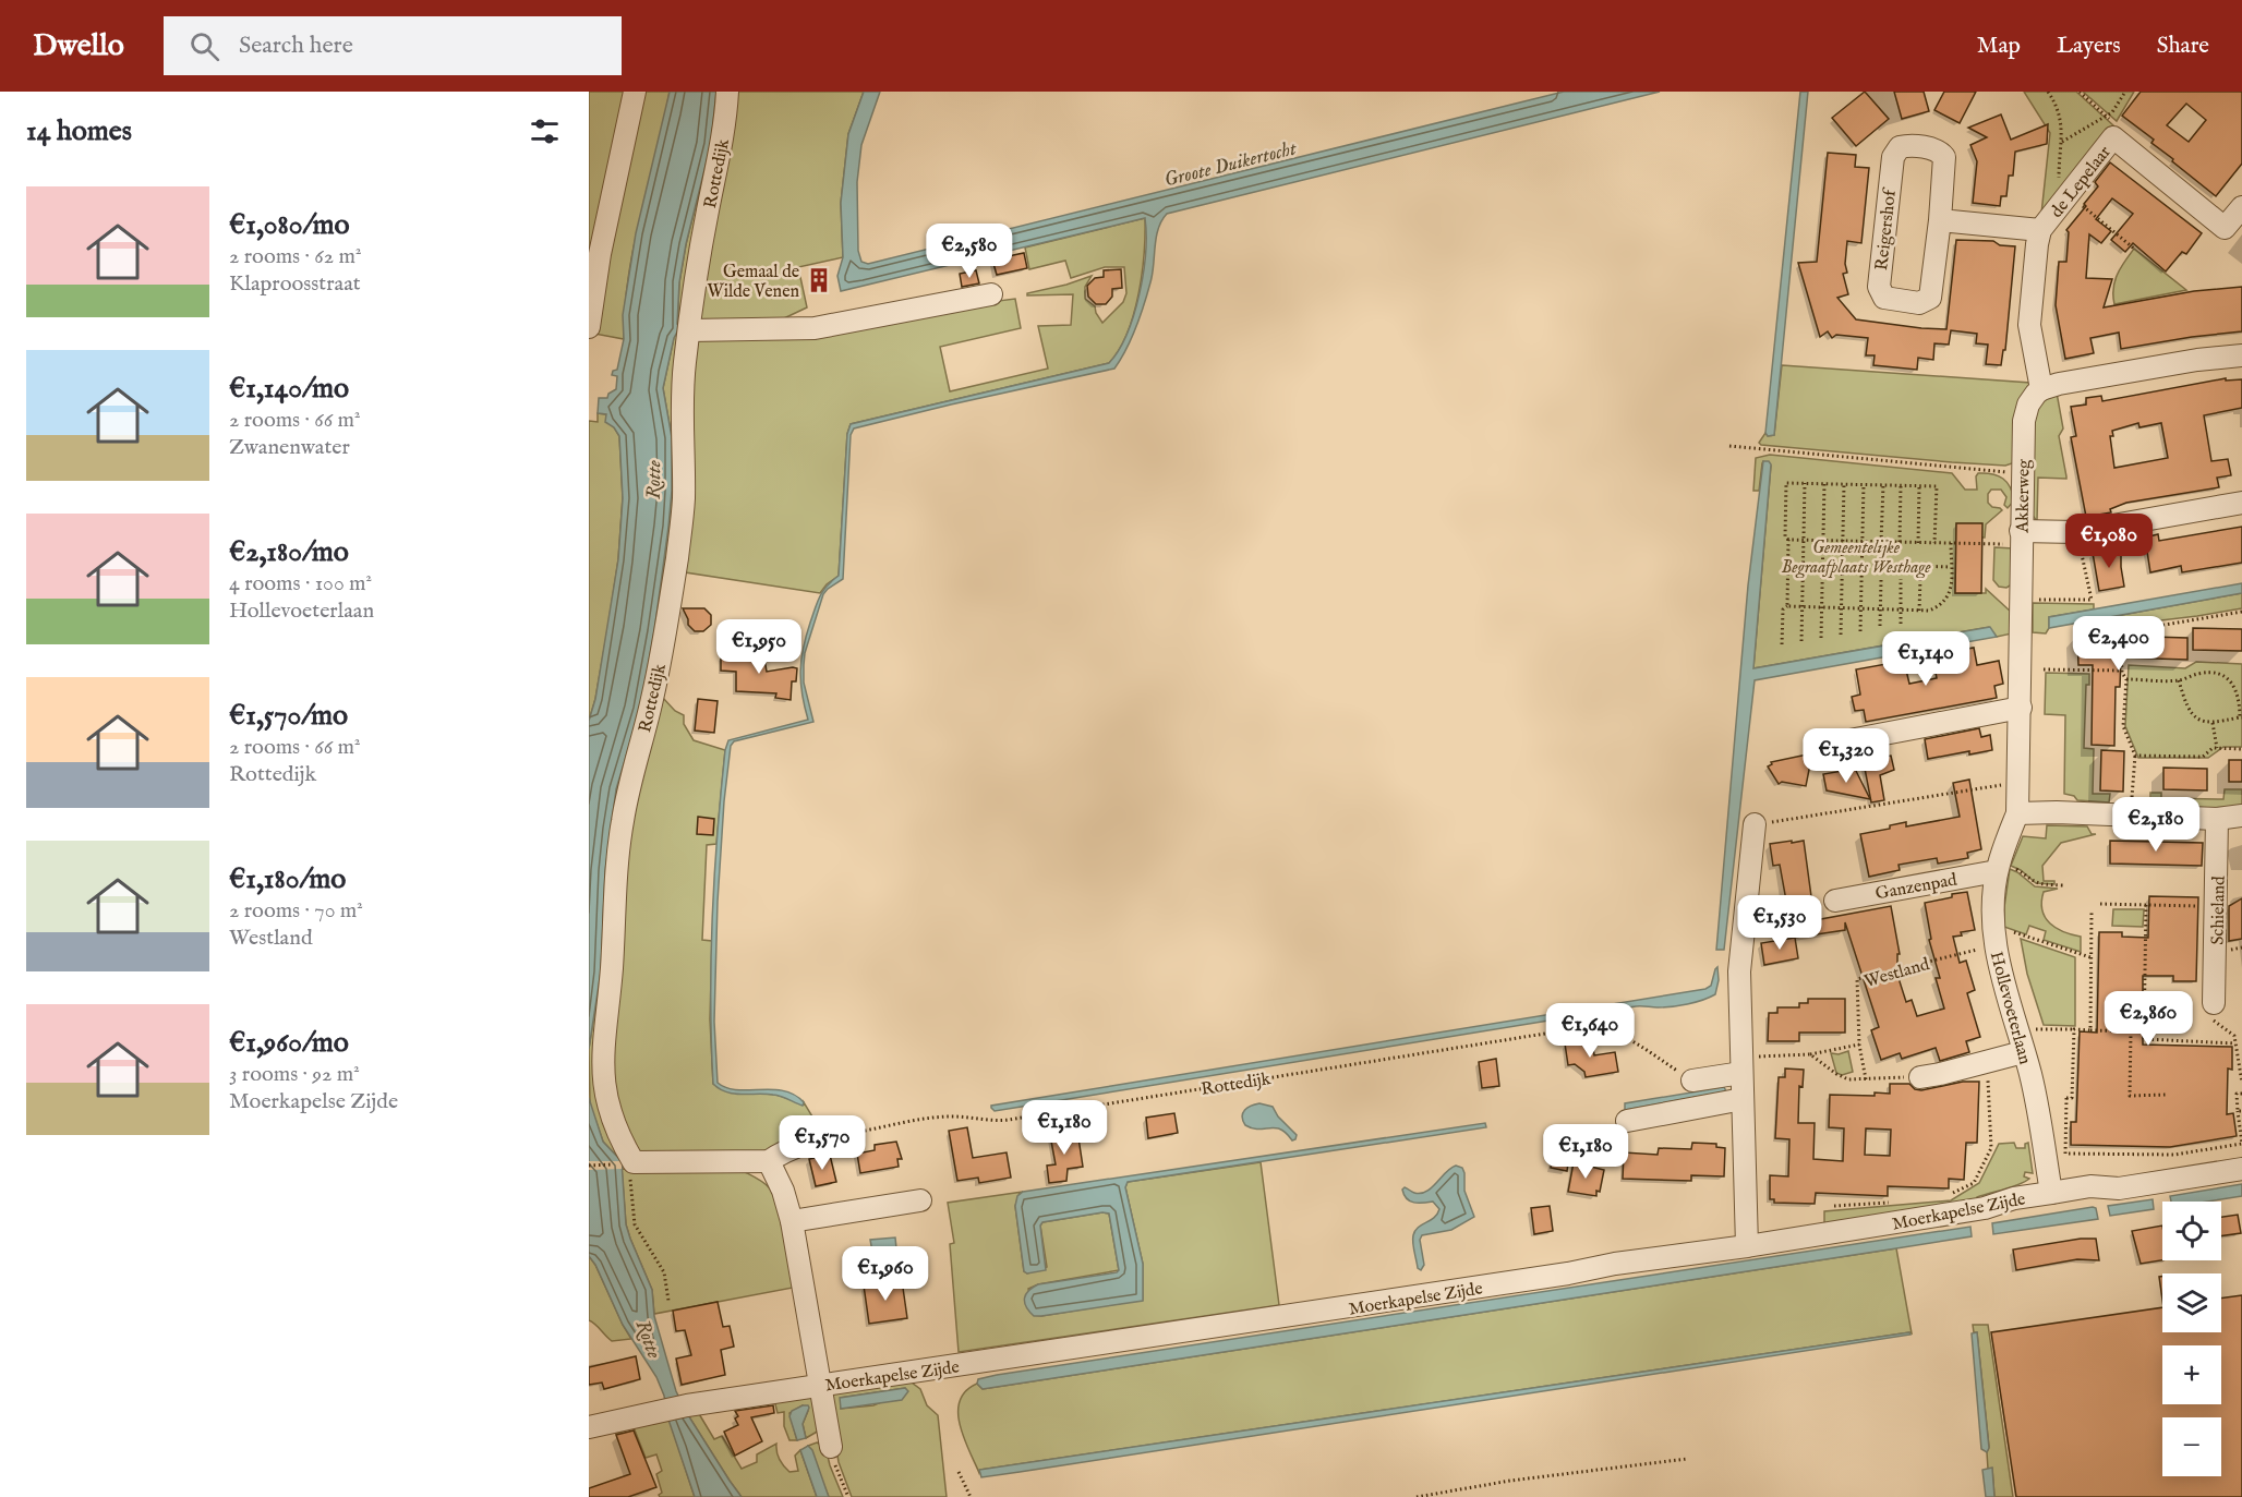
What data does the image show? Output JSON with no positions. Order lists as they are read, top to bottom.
{
  "streets": {
    "street": [
      "Rottedijk",
      "de Lepelaar",
      "Reigershof",
      "Akkerweg",
      "Ganzenpad",
      "Schieland",
      "Hollevoeterlaan",
      "Moerkapelse Zijde"
    ],
    "path": ["Westland"]
  },
  "crossings": [
    ["de Lepelaar", "Akkerweg"],
    ["Akkerweg", "Hollevoeterlaan"],
    ["Ganzenpad", "Hollevoeterlaan"],
    ["Westland", "Hollevoeterlaan"],
    ["Hollevoeterlaan", "Moerkapelse Zijde"]
  ],
  "water": ["Groote Duikertocht", "Rotte"],
  "parks": ["Gemeentelijke Begraafplaats Westhage"],
  "places": {
    "building": ["Gemaal de Wilde Venen"]
  },
  "page": {
    "header": "Dwello",
    "search": "Search here",
    "nav": ["Map", "Layers", "Share"],
    "heading": "14 homes",
    "list": [
      {
        "name": "€1,080/mo",
        "note": "2 rooms · 62 m² · Klaproosstraat"
      },
      {
        "name": "€1,140/mo",
        "note": "2 rooms · 66 m² · Zwanenwater"
      },
      {
        "name": "€2,180/mo",
        "note": "4 rooms · 100 m² · Hollevoeterlaan"
      },
      {
        "name": "€1,570/mo",
        "note": "2 rooms · 66 m² · Rottedijk"
      },
      {
        "name": "€1,180/mo",
        "note": "2 rooms · 70 m² · Westland"
      },
      {
        "name": "€1,960/mo",
        "note": "3 rooms · 92 m² · Moerkapelse Zijde"
      }
    ],
    "price": [
      "€2,580",
      "€1,080",
      "€2,400",
      "€1,950",
      "€1,140",
      "€1,320",
      "€2,180",
      "€1,530",
      "€2,860",
      "€1,640",
      "€1,180",
      "€1,570",
      "€1,180",
      "€1,960"
    ],
    "map_buttons": ["+", "−"]
  }
}
